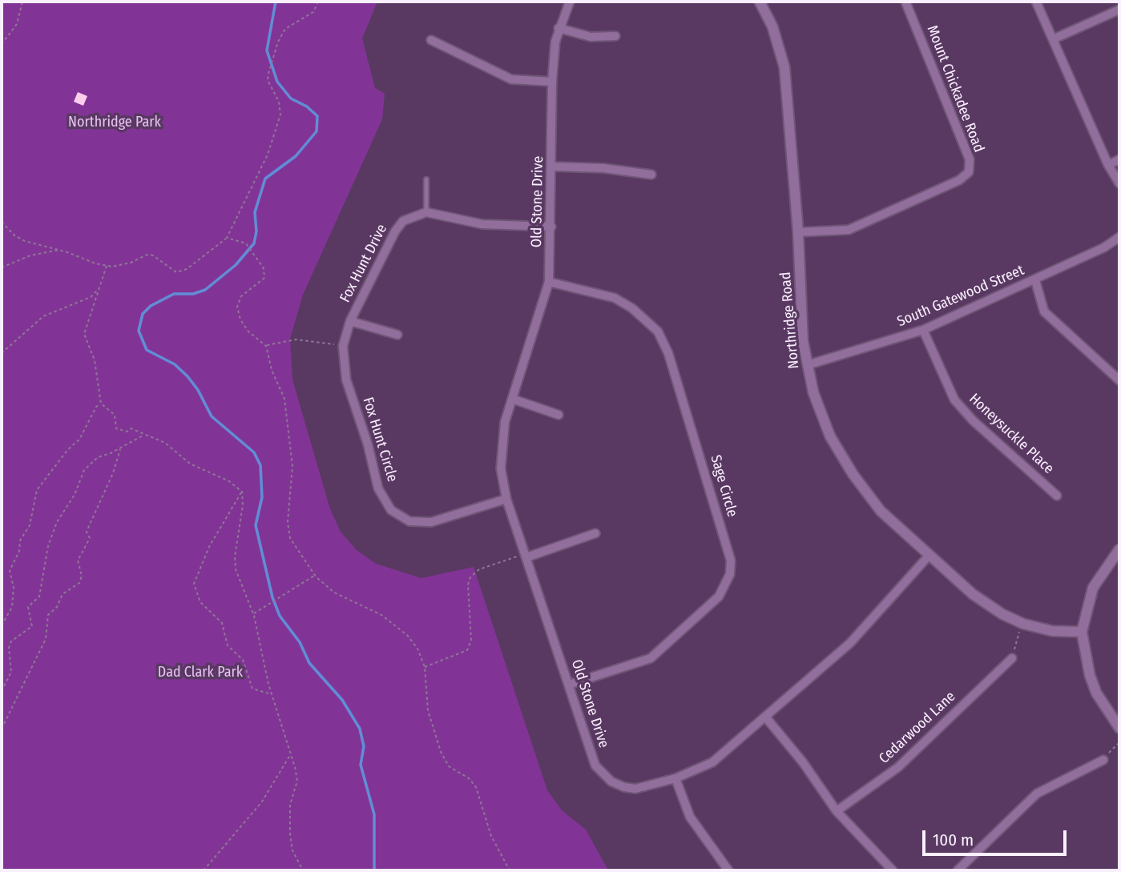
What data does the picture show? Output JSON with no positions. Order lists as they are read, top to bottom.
{
  "streets": {
    "street": [
      "Mount Chickadee Road",
      "Old Stone Drive",
      "Fox Hunt Drive",
      "South Gatewood Street",
      "Northridge Road",
      "Honeysuckle Place",
      "Fox Hunt Circle",
      "Sage Circle",
      "Cedarwood Lane"
    ]
  },
  "crossings": [
    ["Mount Chickadee Road", "Northridge Road"],
    ["Old Stone Drive", "Northridge Road"],
    ["Old Stone Drive", "Fox Hunt Circle"],
    ["Old Stone Drive", "Sage Circle"],
    ["Fox Hunt Drive", "Fox Hunt Circle"],
    ["South Gatewood Street", "Northridge Road"],
    ["South Gatewood Street", "Honeysuckle Place"]
  ],
  "parks": ["Northridge Park", "Dad Clark Park"],
  "scale_bar": "100 m"
}
